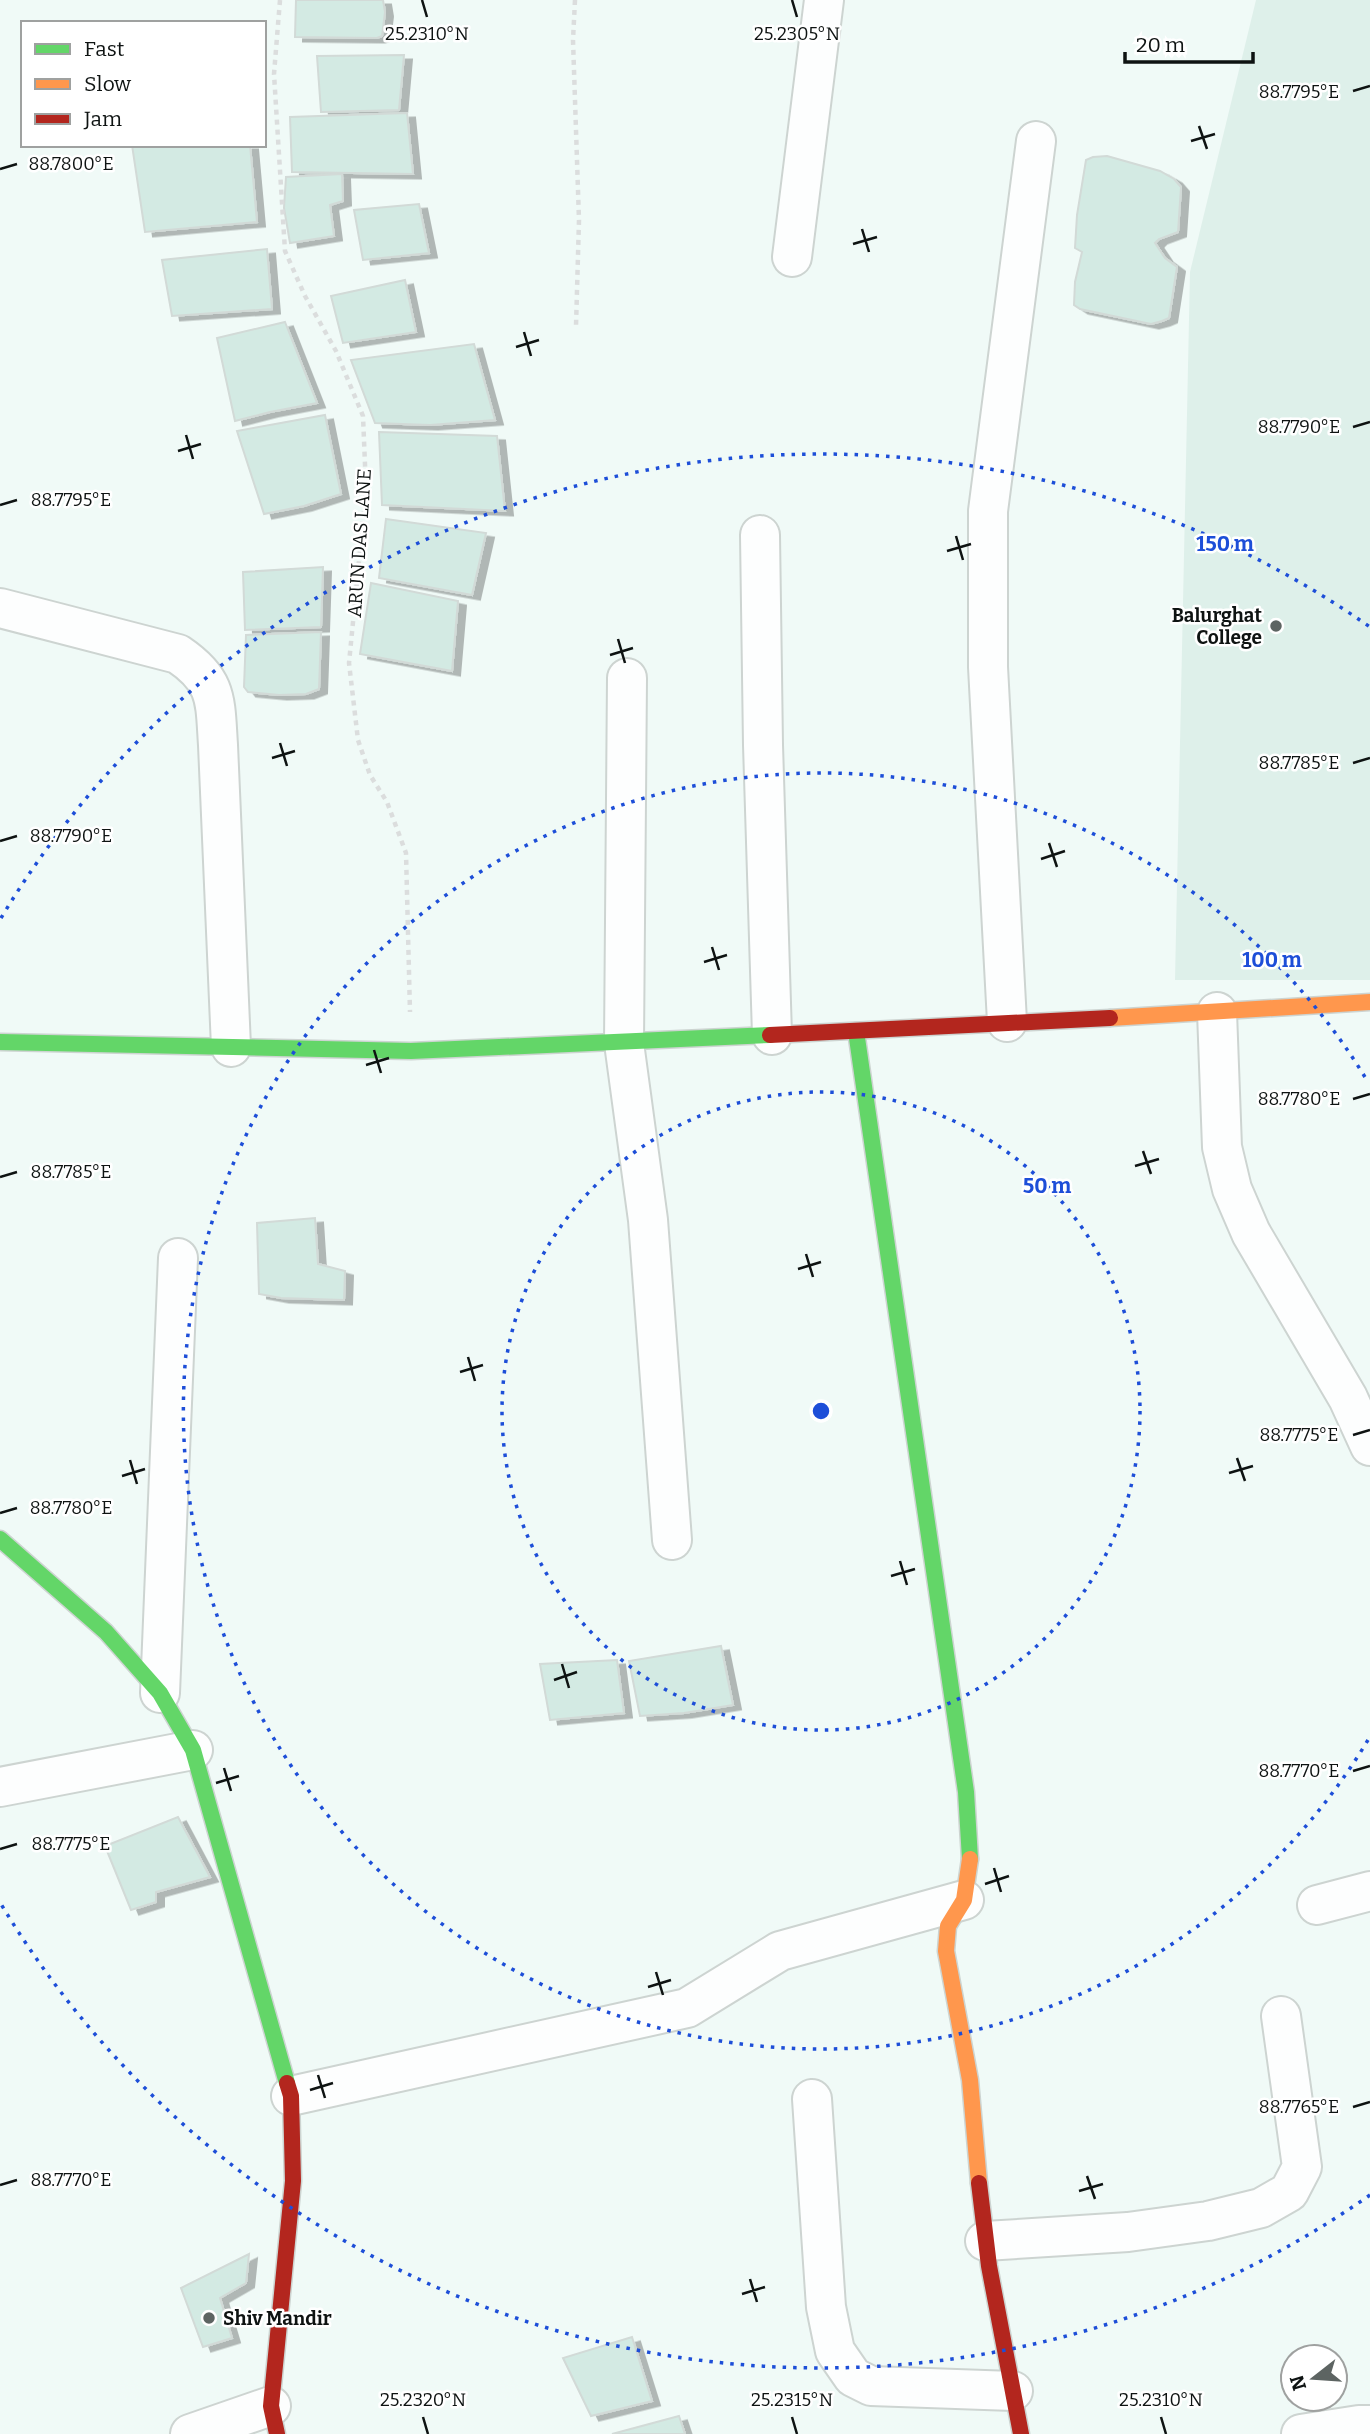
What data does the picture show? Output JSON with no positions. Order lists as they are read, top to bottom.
{
  "streets": {
    "path": ["ARUN DAS LANE"]
  },
  "places": ["Balurghat College", "Shiv Mandir"],
  "legend": ["Fast", "Slow", "Jam"],
  "scale_bar": "20 m",
  "north": "left",
  "coordinates": [
    "25.2305°N",
    "25.2310°N",
    "88.7795°E",
    "88.7800°E",
    "88.7790°E",
    "88.7785°E",
    "88.7780°E",
    "88.7775°E",
    "88.7770°E",
    "88.7765°E",
    "25.2320°N",
    "25.2315°N"
  ],
  "rings": ["150 m", "100 m", "50 m"]
}
